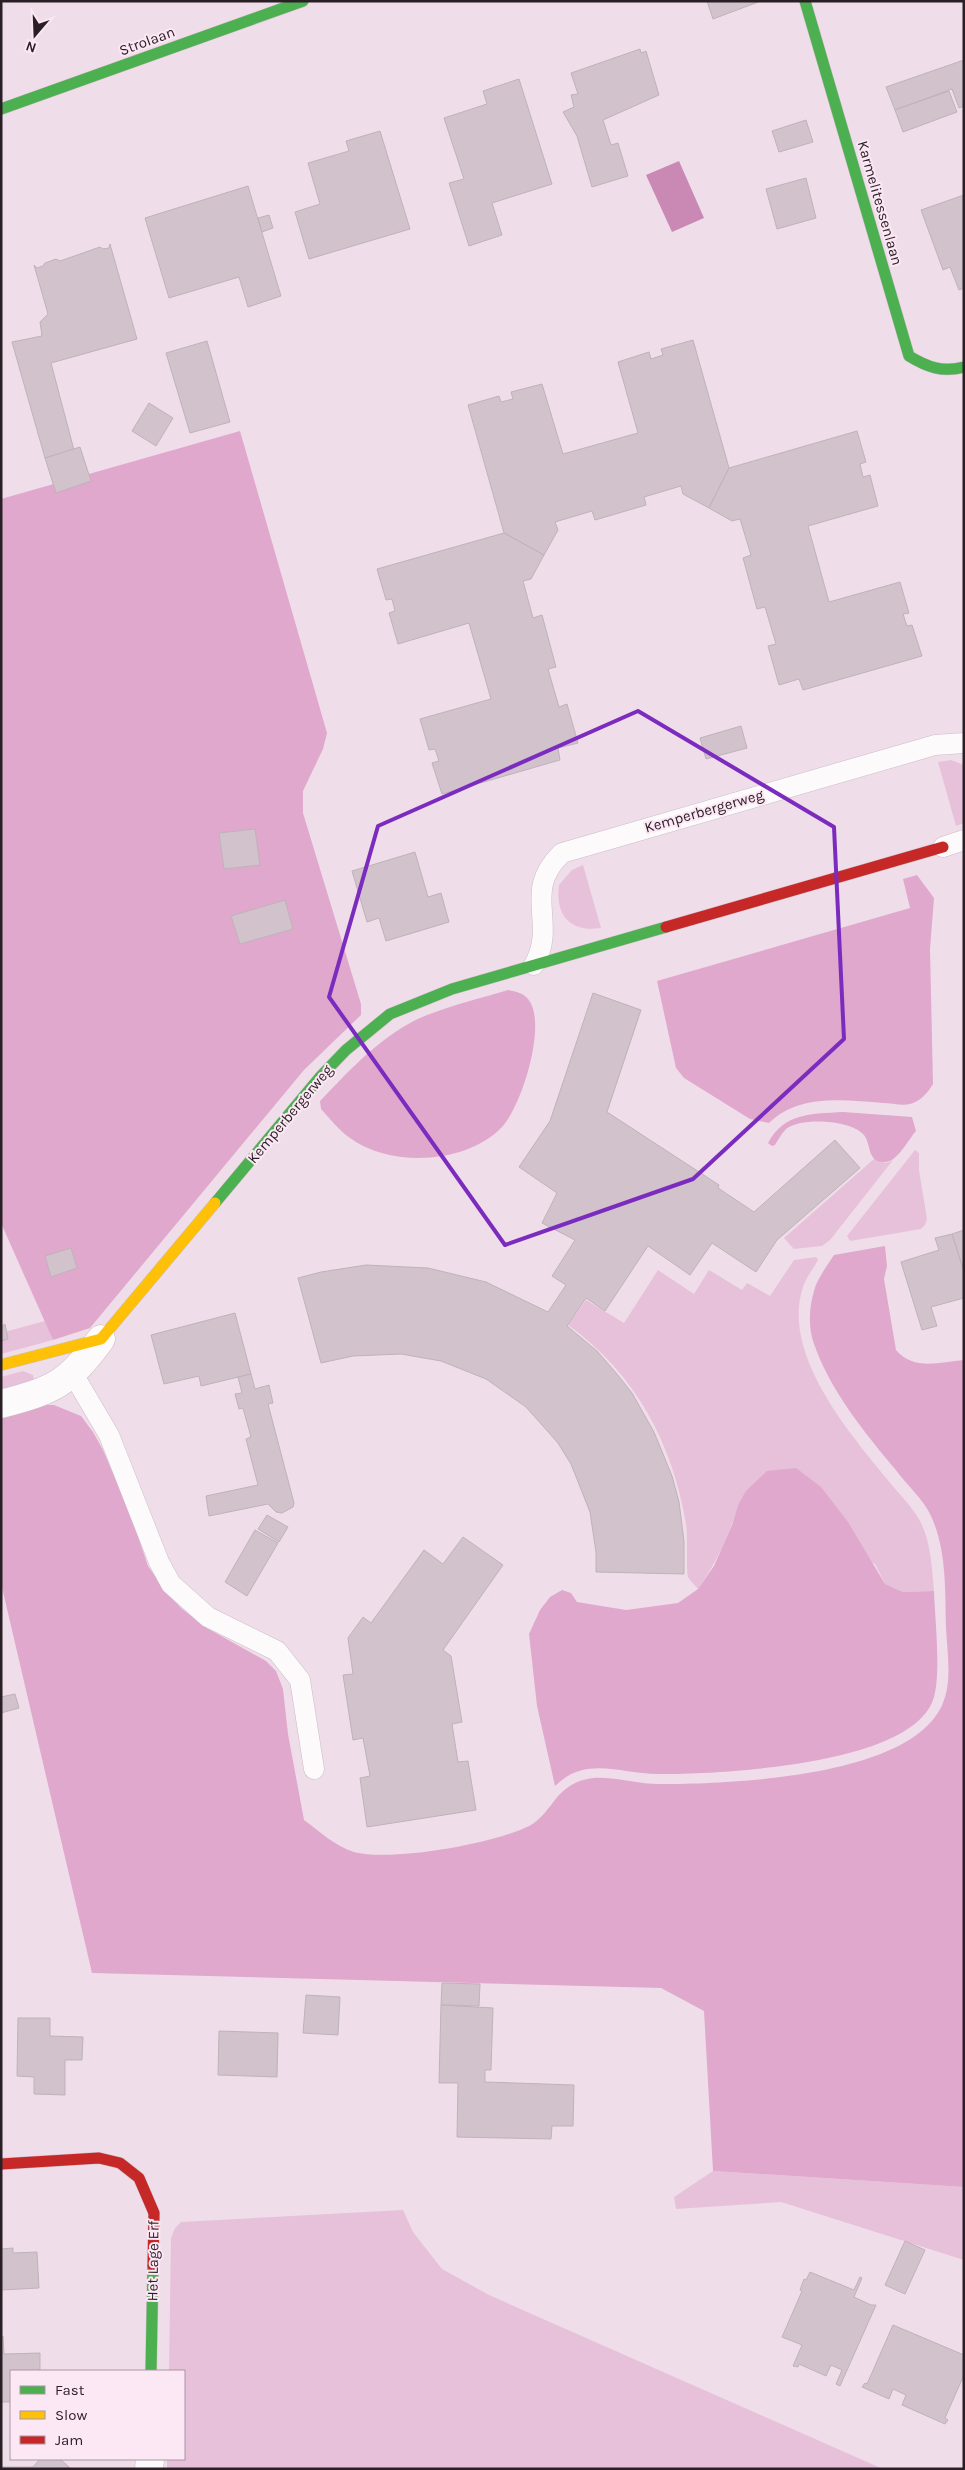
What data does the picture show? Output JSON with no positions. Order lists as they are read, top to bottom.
{
  "streets": {
    "street": [
      "Strolaan",
      "Karmelitessenlaan",
      "Kemperbergerweg",
      "Het Lage Erf"
    ]
  },
  "legend": ["Fast", "Slow", "Jam"],
  "north": "bottom"
}
